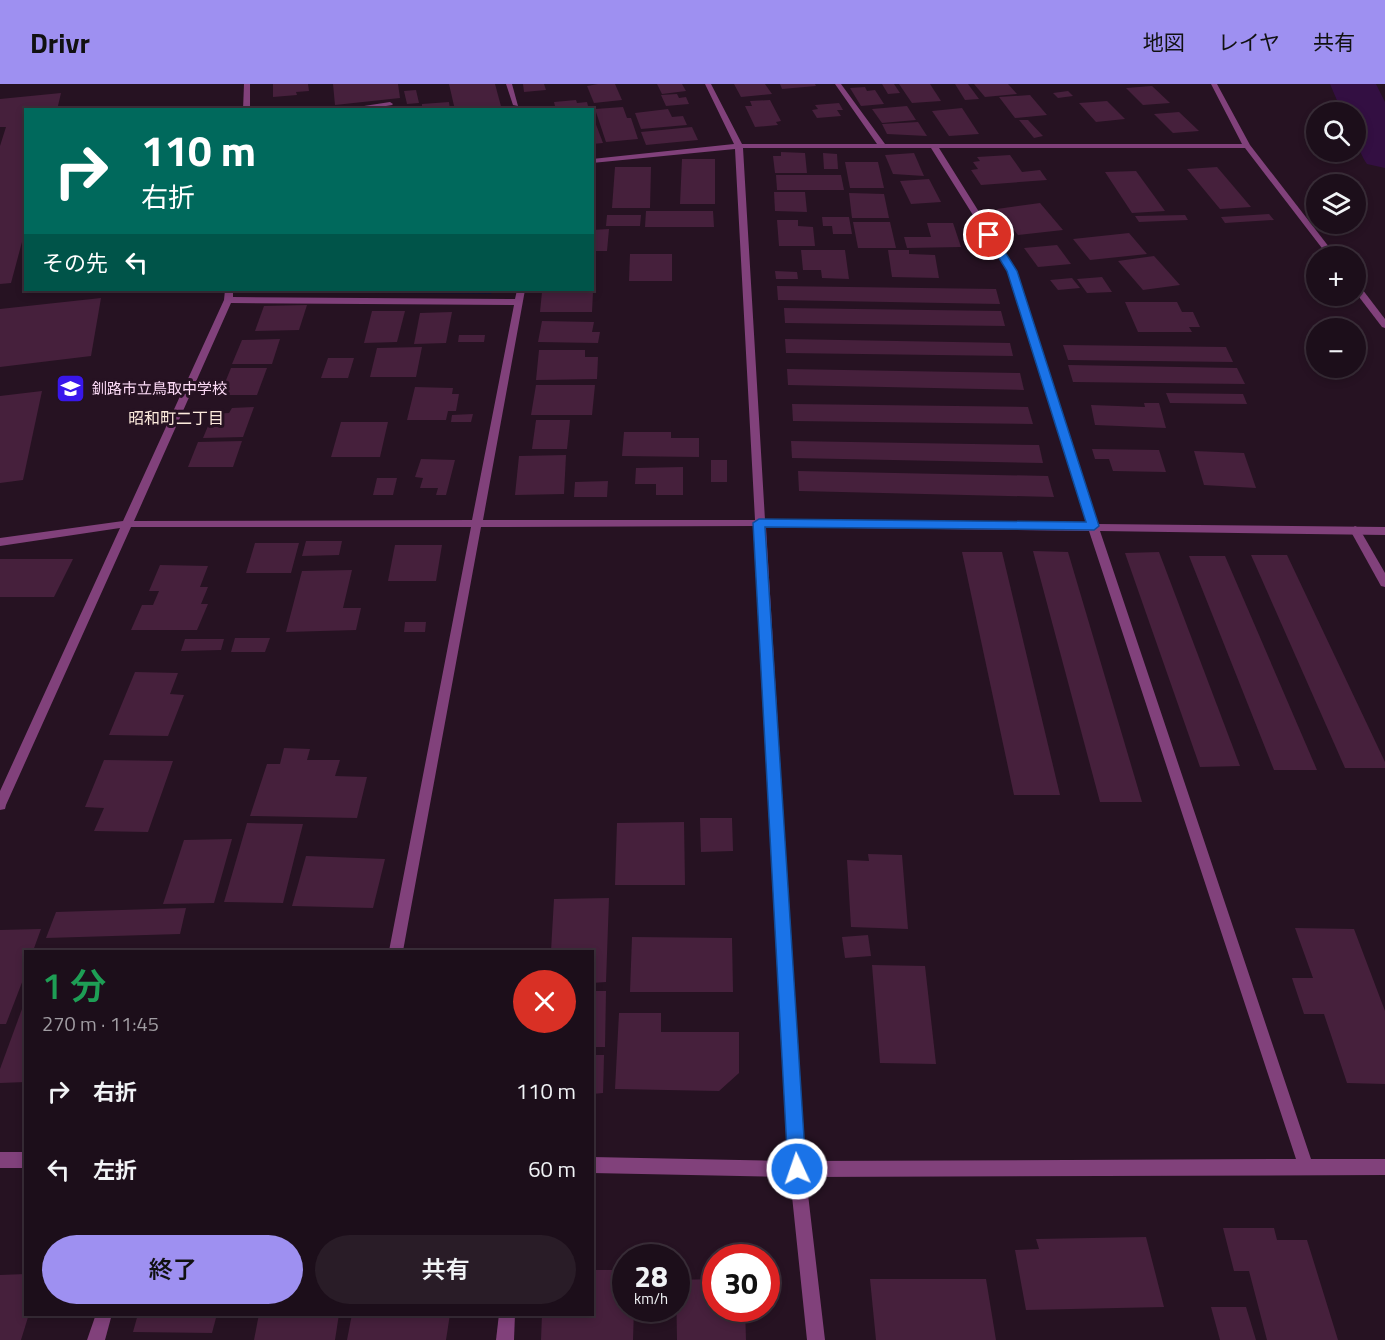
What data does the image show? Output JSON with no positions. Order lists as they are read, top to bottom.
{
  "districts": ["昭和町二丁目"],
  "places": {
    "school or university": ["釧路市立鳥取中学校"]
  },
  "page": {
    "header": "Drivr",
    "nav": ["地図", "レイヤ", "共有"],
    "map_buttons": ["+", "−"],
    "turn": ["110 m", "右折"],
    "then": "その先",
    "heading": ["1 分", "270 m · 11:45"],
    "list": [
      {
        "name": "右折",
        "value": "110 m"
      },
      {
        "name": "左折",
        "value": "60 m"
      }
    ],
    "buttons": ["終了", "共有"],
    "speed": "28 km/h",
    "limit": "30"
  }
}
